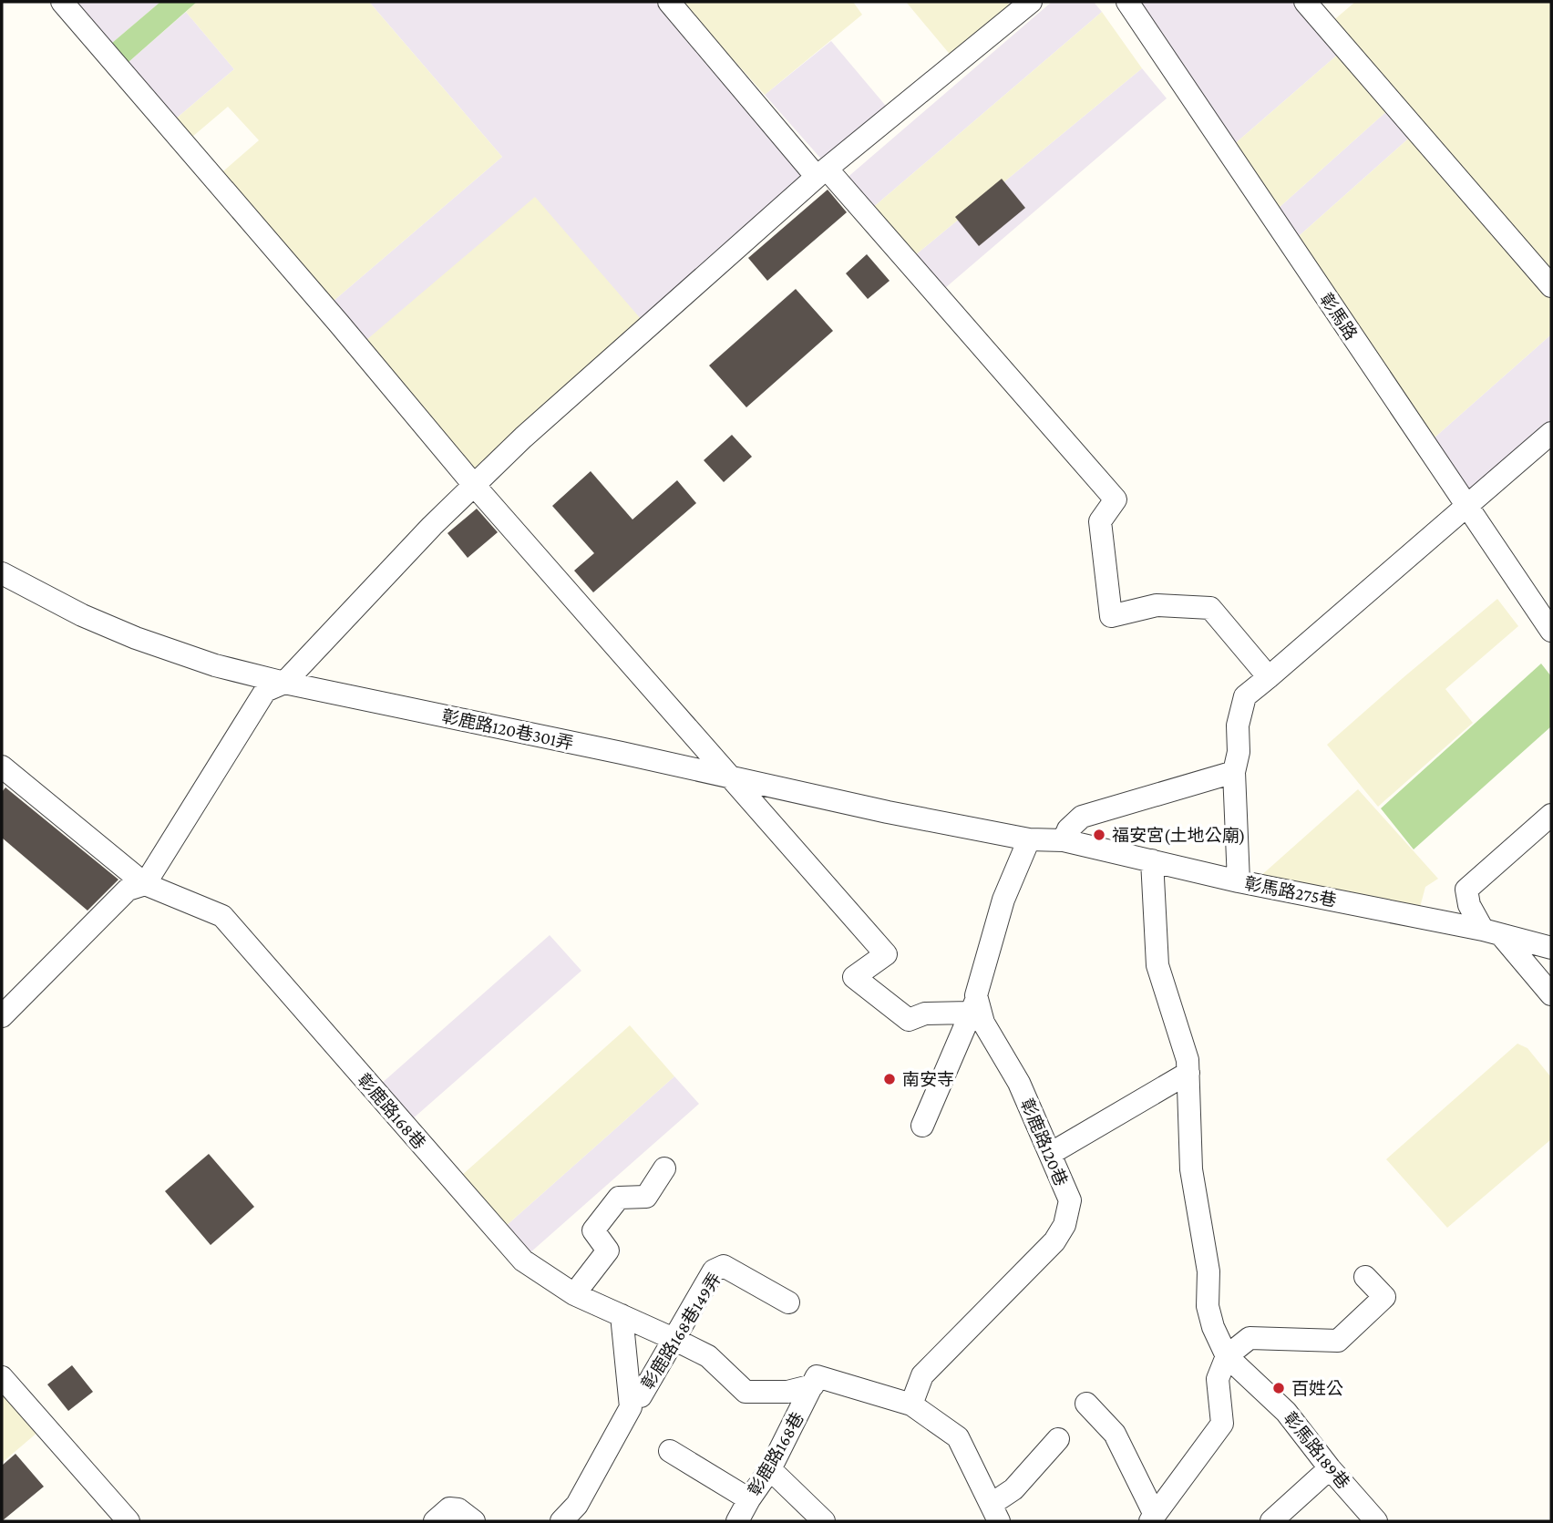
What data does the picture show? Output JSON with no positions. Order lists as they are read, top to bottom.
{
  "streets": {
    "street": [
      "彰馬路",
      "彰鹿路120巷301弄",
      "彰馬路275巷",
      "彰鹿路168巷",
      "彰鹿路120巷",
      "彰鹿路168巷149弄",
      "彰馬路189巷"
    ]
  },
  "crossings": [
    ["彰鹿路120巷301弄", "彰馬路275巷"],
    ["彰鹿路168巷", "彰鹿路168巷149弄"]
  ],
  "places": ["福安宮(土地公廟)", "南安寺", "百姓公"]
}
